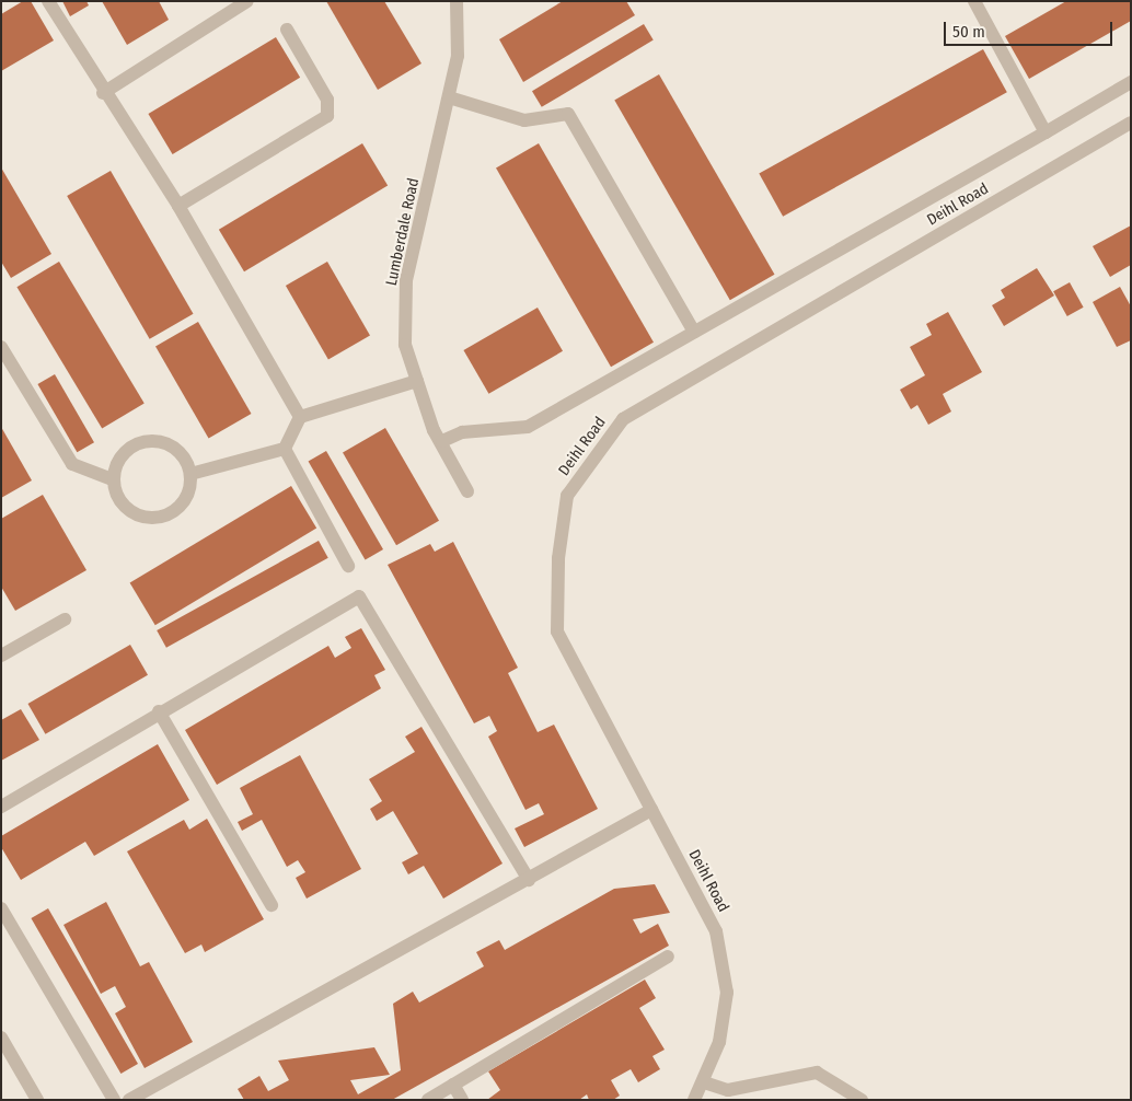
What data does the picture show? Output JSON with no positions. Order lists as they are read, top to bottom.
{
  "streets": {
    "street": ["Deihl Road", "Lumberdale Road"]
  },
  "scale_bar": "50 m"
}
